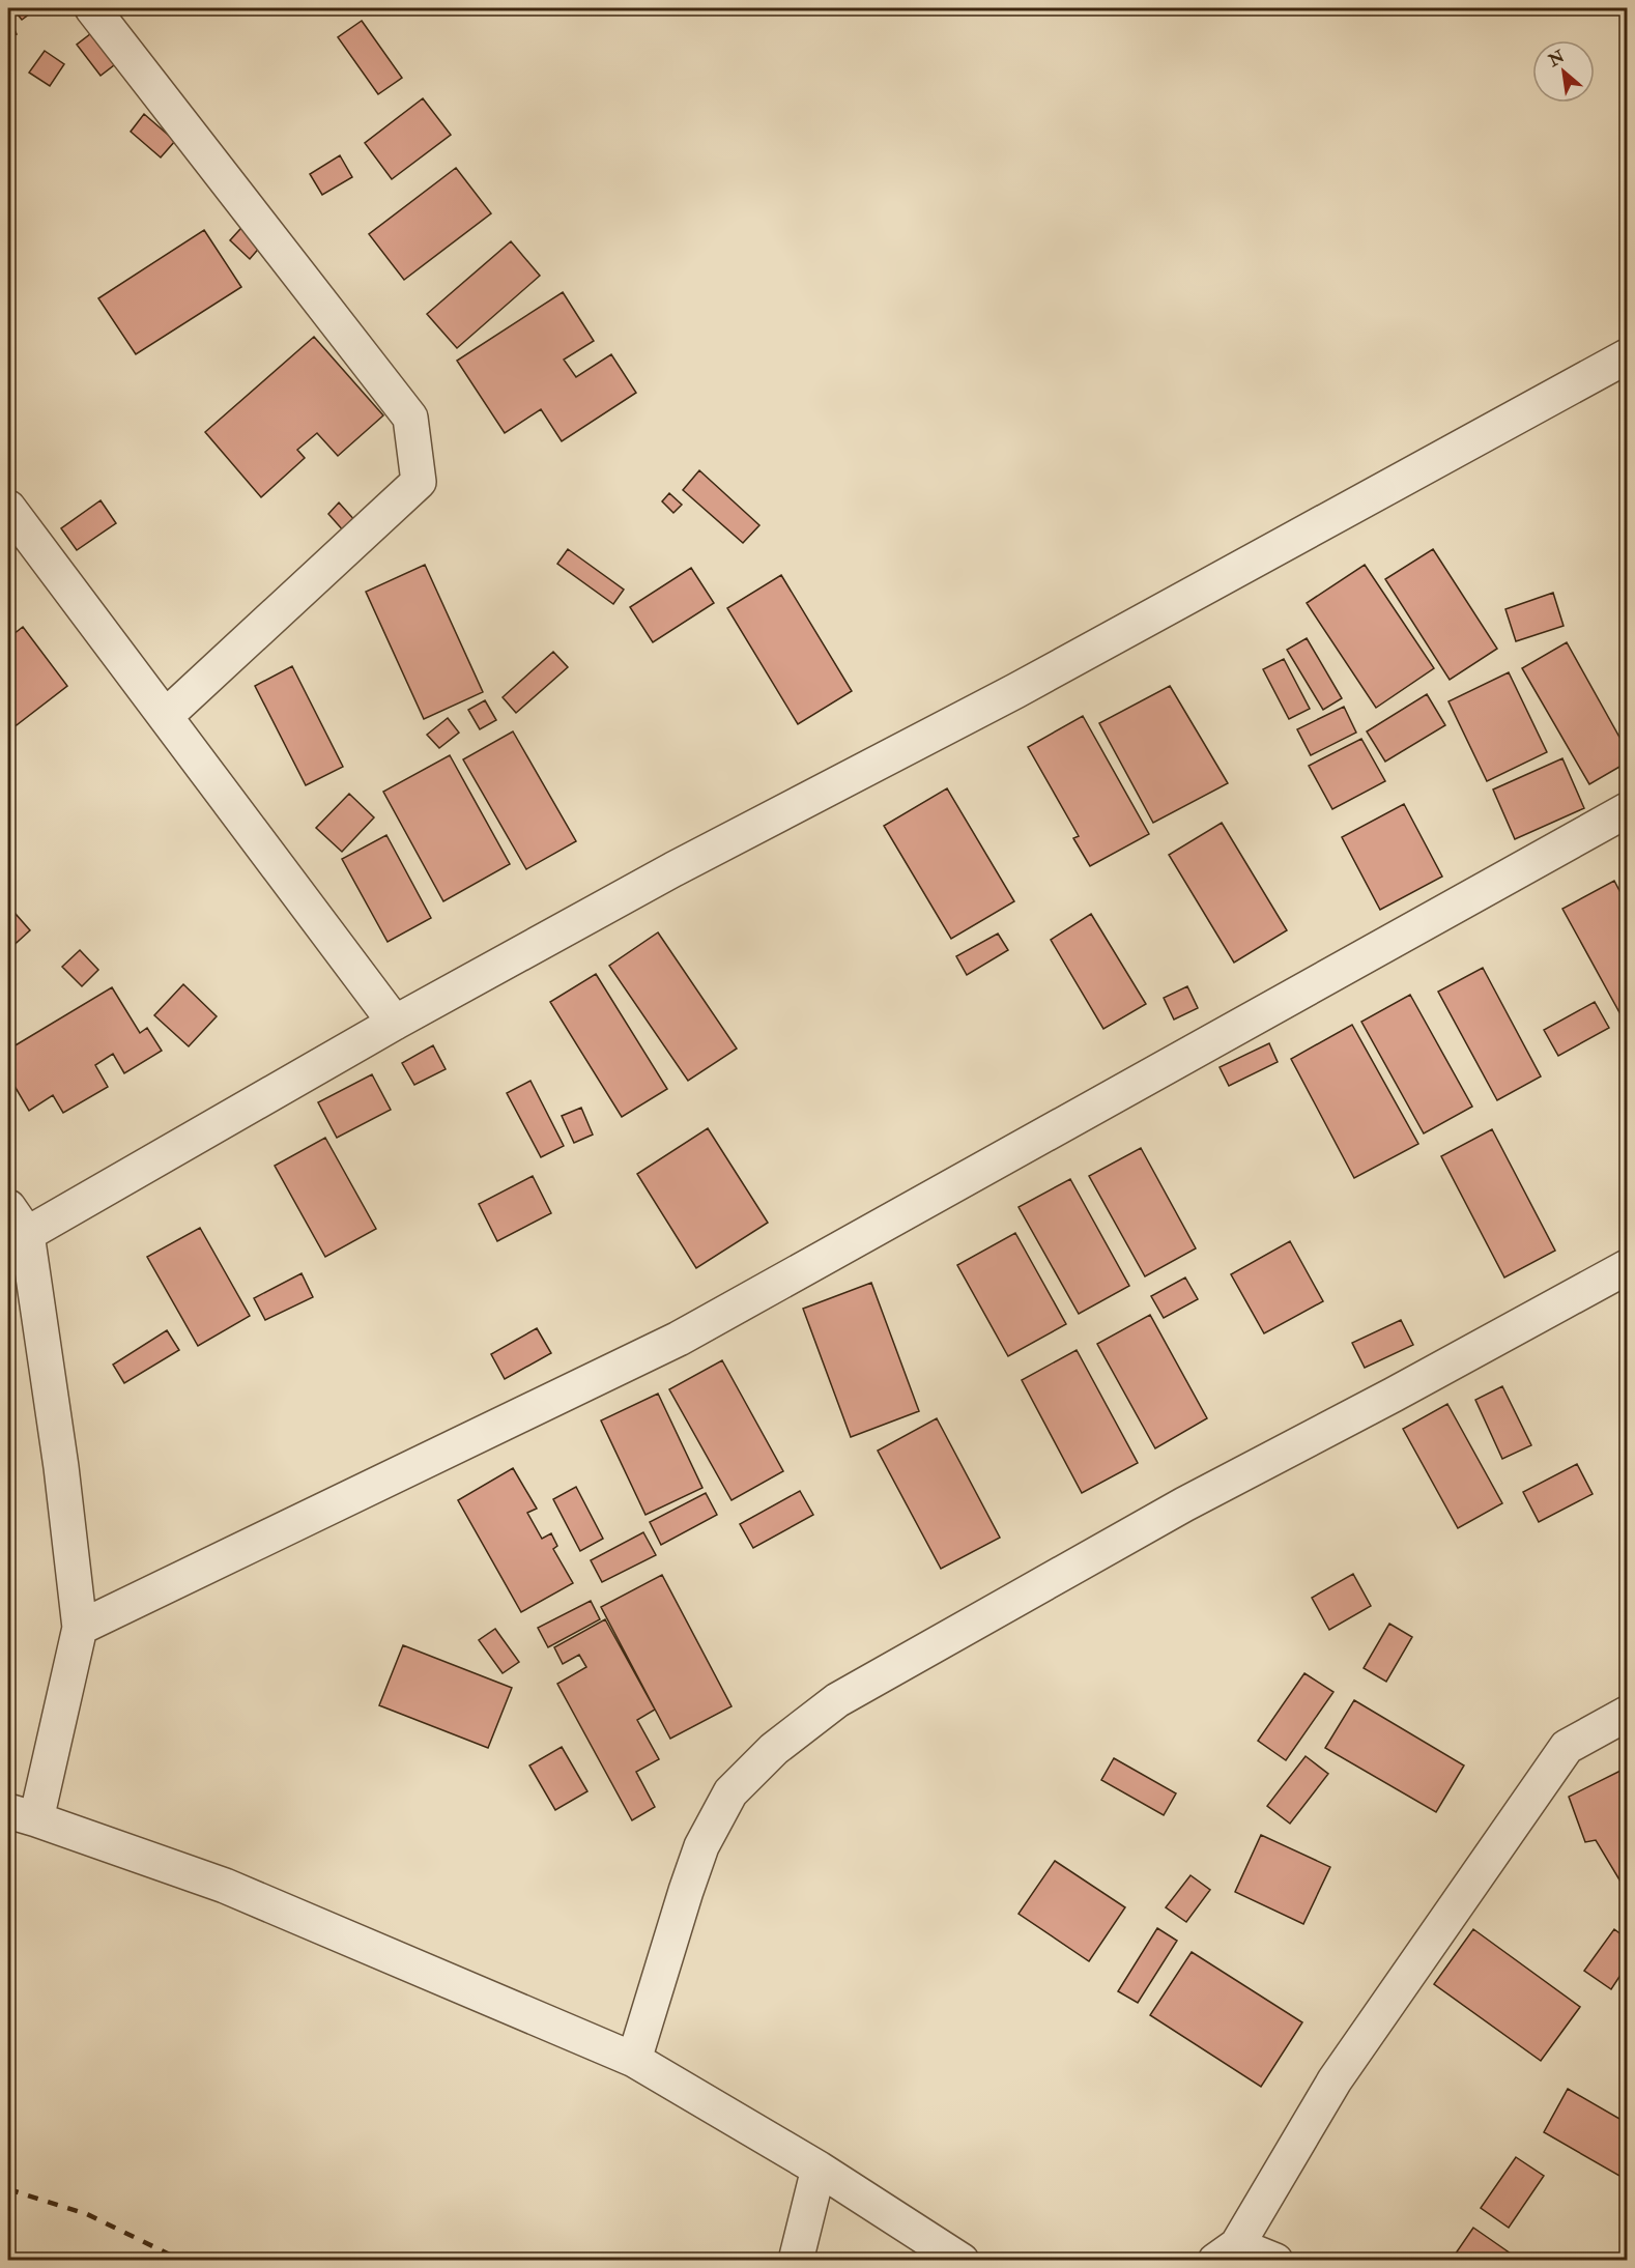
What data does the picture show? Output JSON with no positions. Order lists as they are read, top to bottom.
{
  "north": "top left"
}
